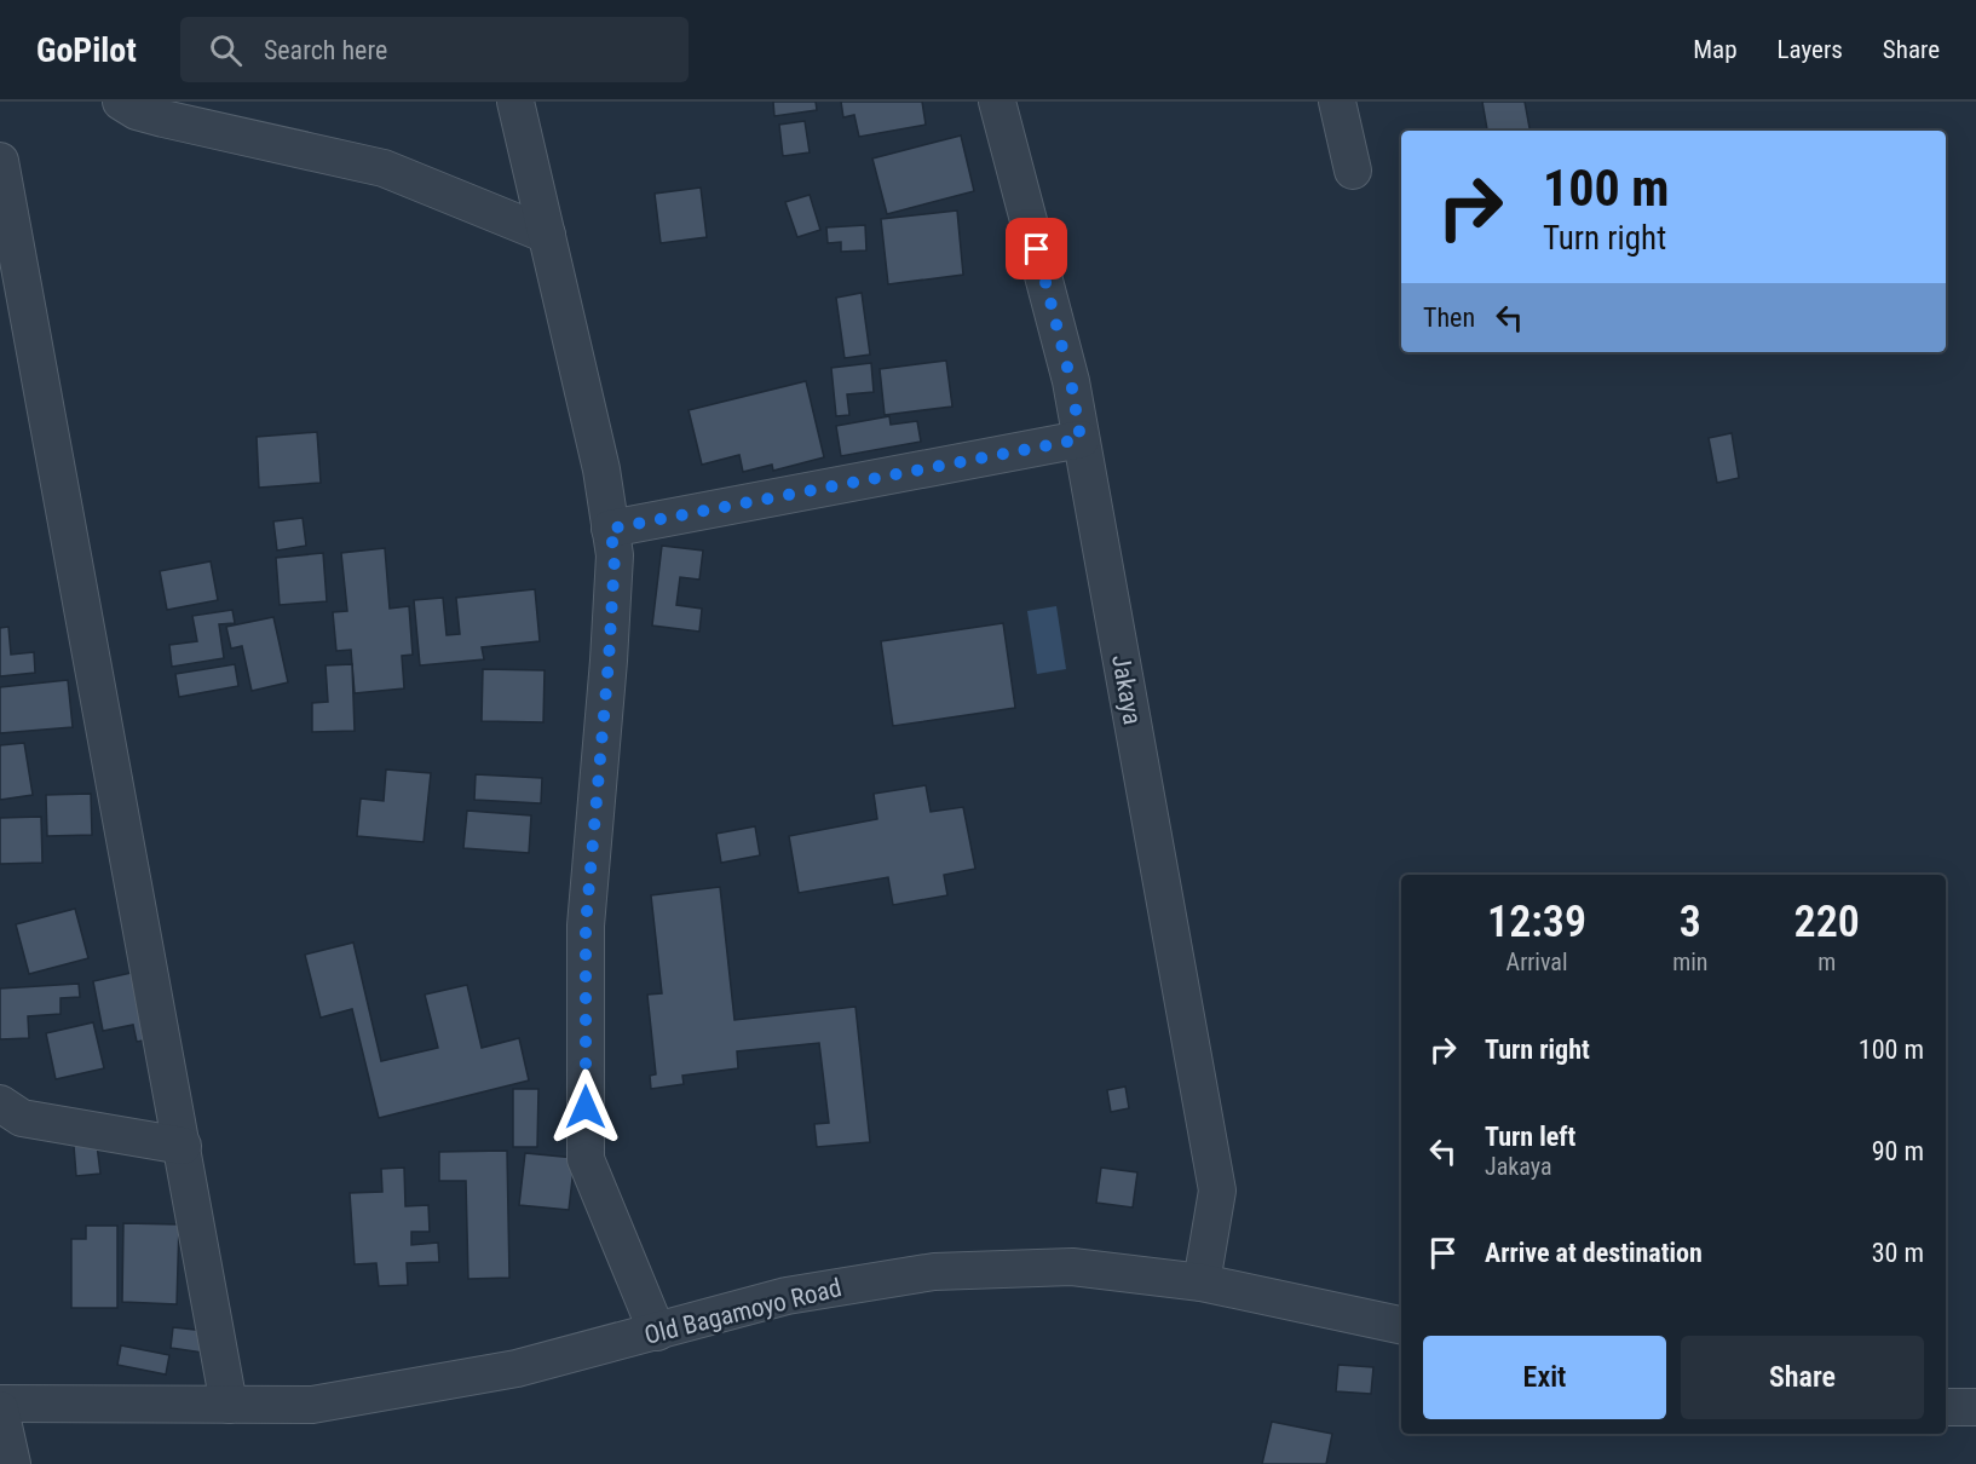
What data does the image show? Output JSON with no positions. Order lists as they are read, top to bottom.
{
  "streets": {
    "street": ["Jakaya", "Old Bagamoyo Road"]
  },
  "crossings": [
    ["Jakaya", "Old Bagamoyo Road"]
  ],
  "page": {
    "header": "GoPilot",
    "search": "Search here",
    "nav": ["Map", "Layers", "Share"],
    "turn": ["100 m", "Turn right"],
    "then": "Then",
    "eta": [
      "12:39",
      "Arrival",
      "3",
      "min",
      "220",
      "m"
    ],
    "list": [
      {
        "name": "Turn right",
        "value": "100 m"
      },
      {
        "name": "Turn left",
        "note": "Jakaya",
        "value": "90 m"
      },
      {
        "name": "Arrive at destination",
        "value": "30 m"
      }
    ],
    "buttons": ["Exit", "Share"]
  }
}
